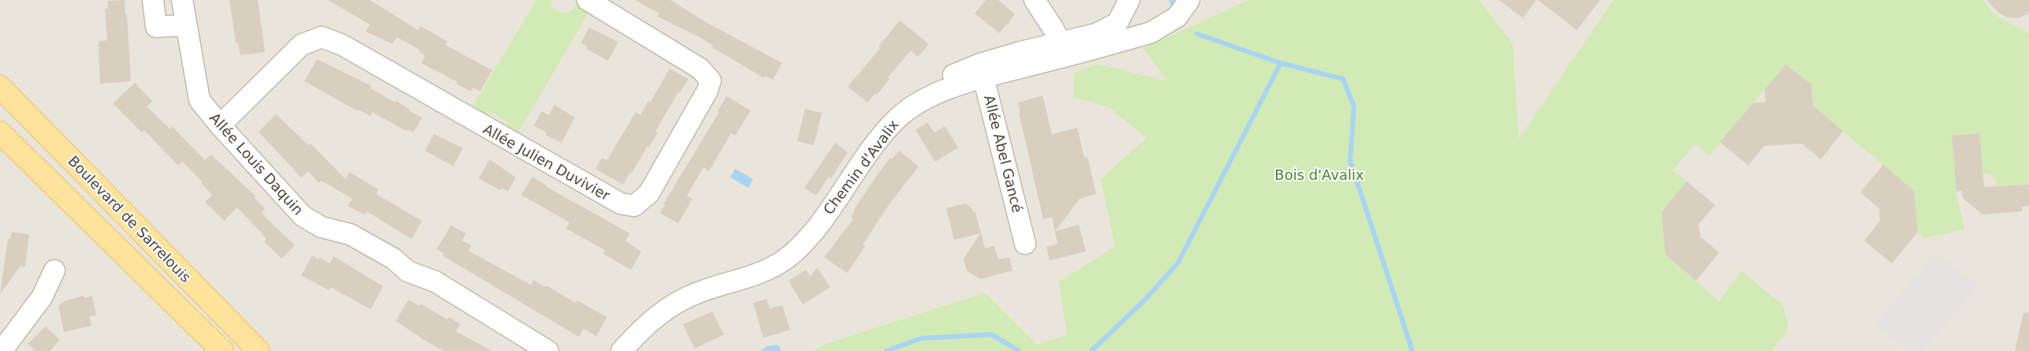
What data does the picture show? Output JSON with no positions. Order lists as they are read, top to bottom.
{
  "streets": {
    "main road": ["Boulevard de Sarrelouis"],
    "street": [
      "Allée Abel Gancé",
      "Allée Julien Duvivier",
      "Allée Louis Daquin",
      "Chemin d'Avalix"
    ]
  },
  "crossings": [
    ["Allée Abel Gancé", "Chemin d'Avalix"],
    ["Allée Julien Duvivier", "Allée Louis Daquin"]
  ],
  "parks": ["Bois d'Avalix"]
}
